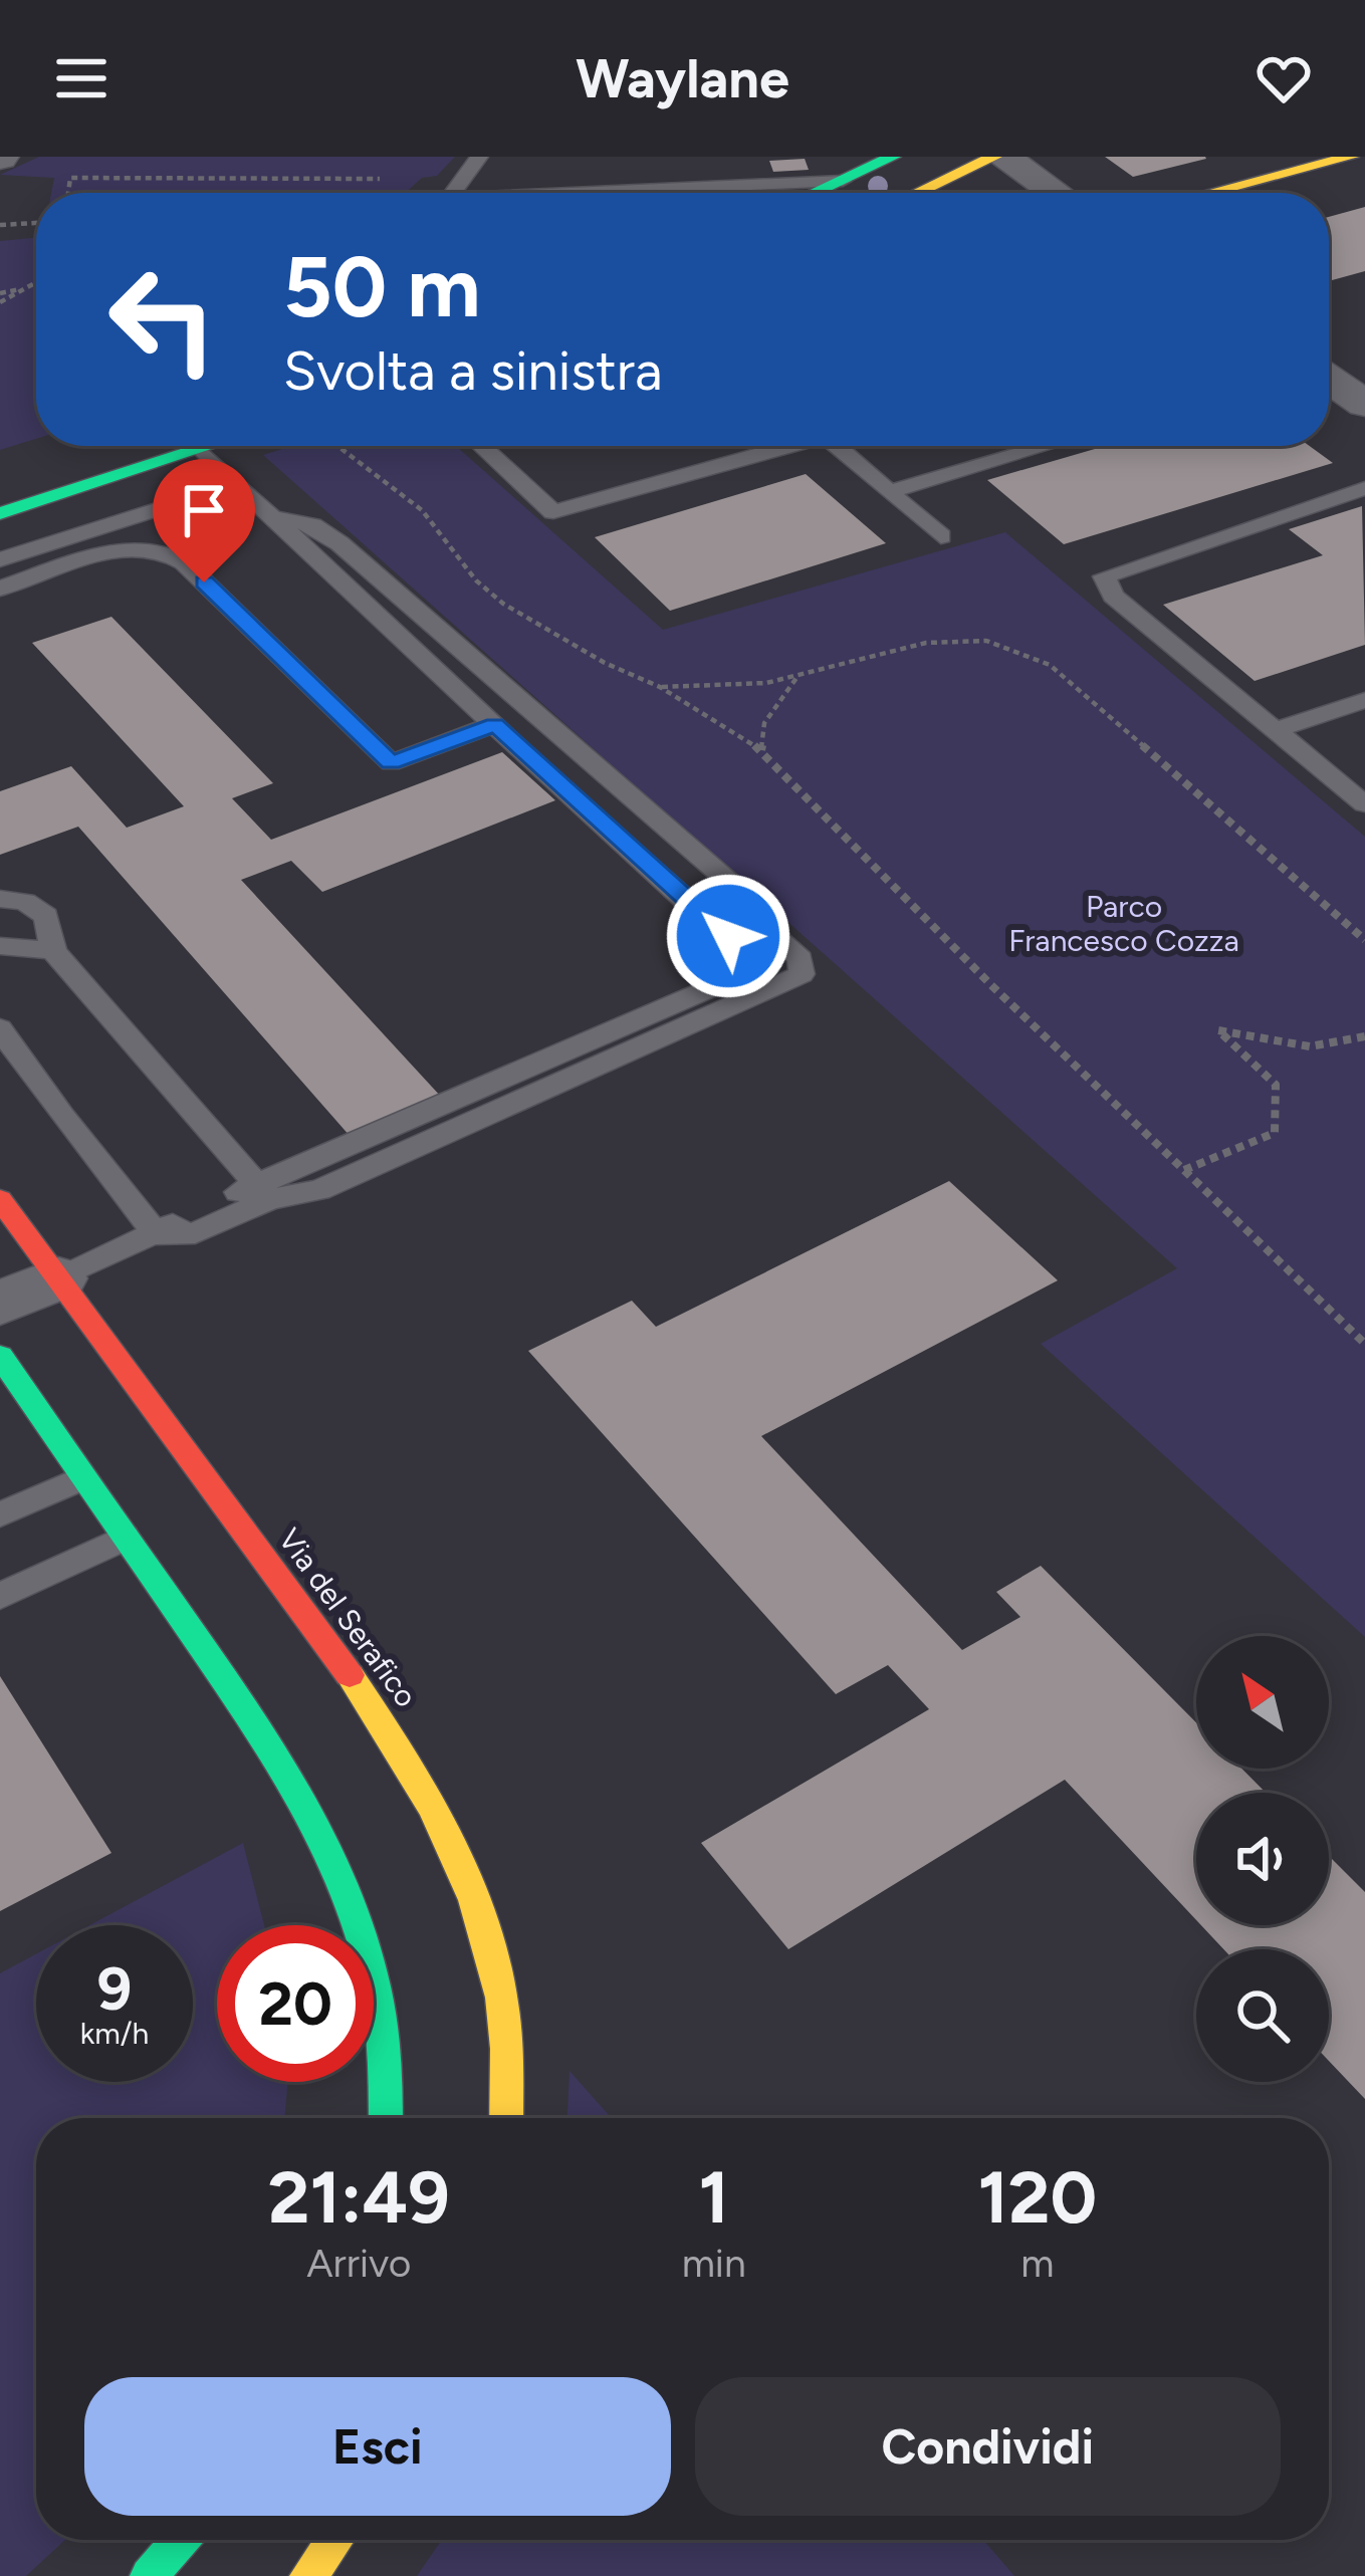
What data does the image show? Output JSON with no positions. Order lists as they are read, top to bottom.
{
  "streets": {
    "street": ["Via del Serafico"]
  },
  "parks": ["Parco Francesco Cozza"],
  "north": "top left",
  "page": {
    "header": "Waylane",
    "turn": ["50 m", "Svolta a sinistra"],
    "speed": "9 km/h",
    "limit": "20",
    "eta": [
      "21:49",
      "Arrivo",
      "1",
      "min",
      "120",
      "m"
    ],
    "buttons": ["Esci", "Condividi"]
  }
}
